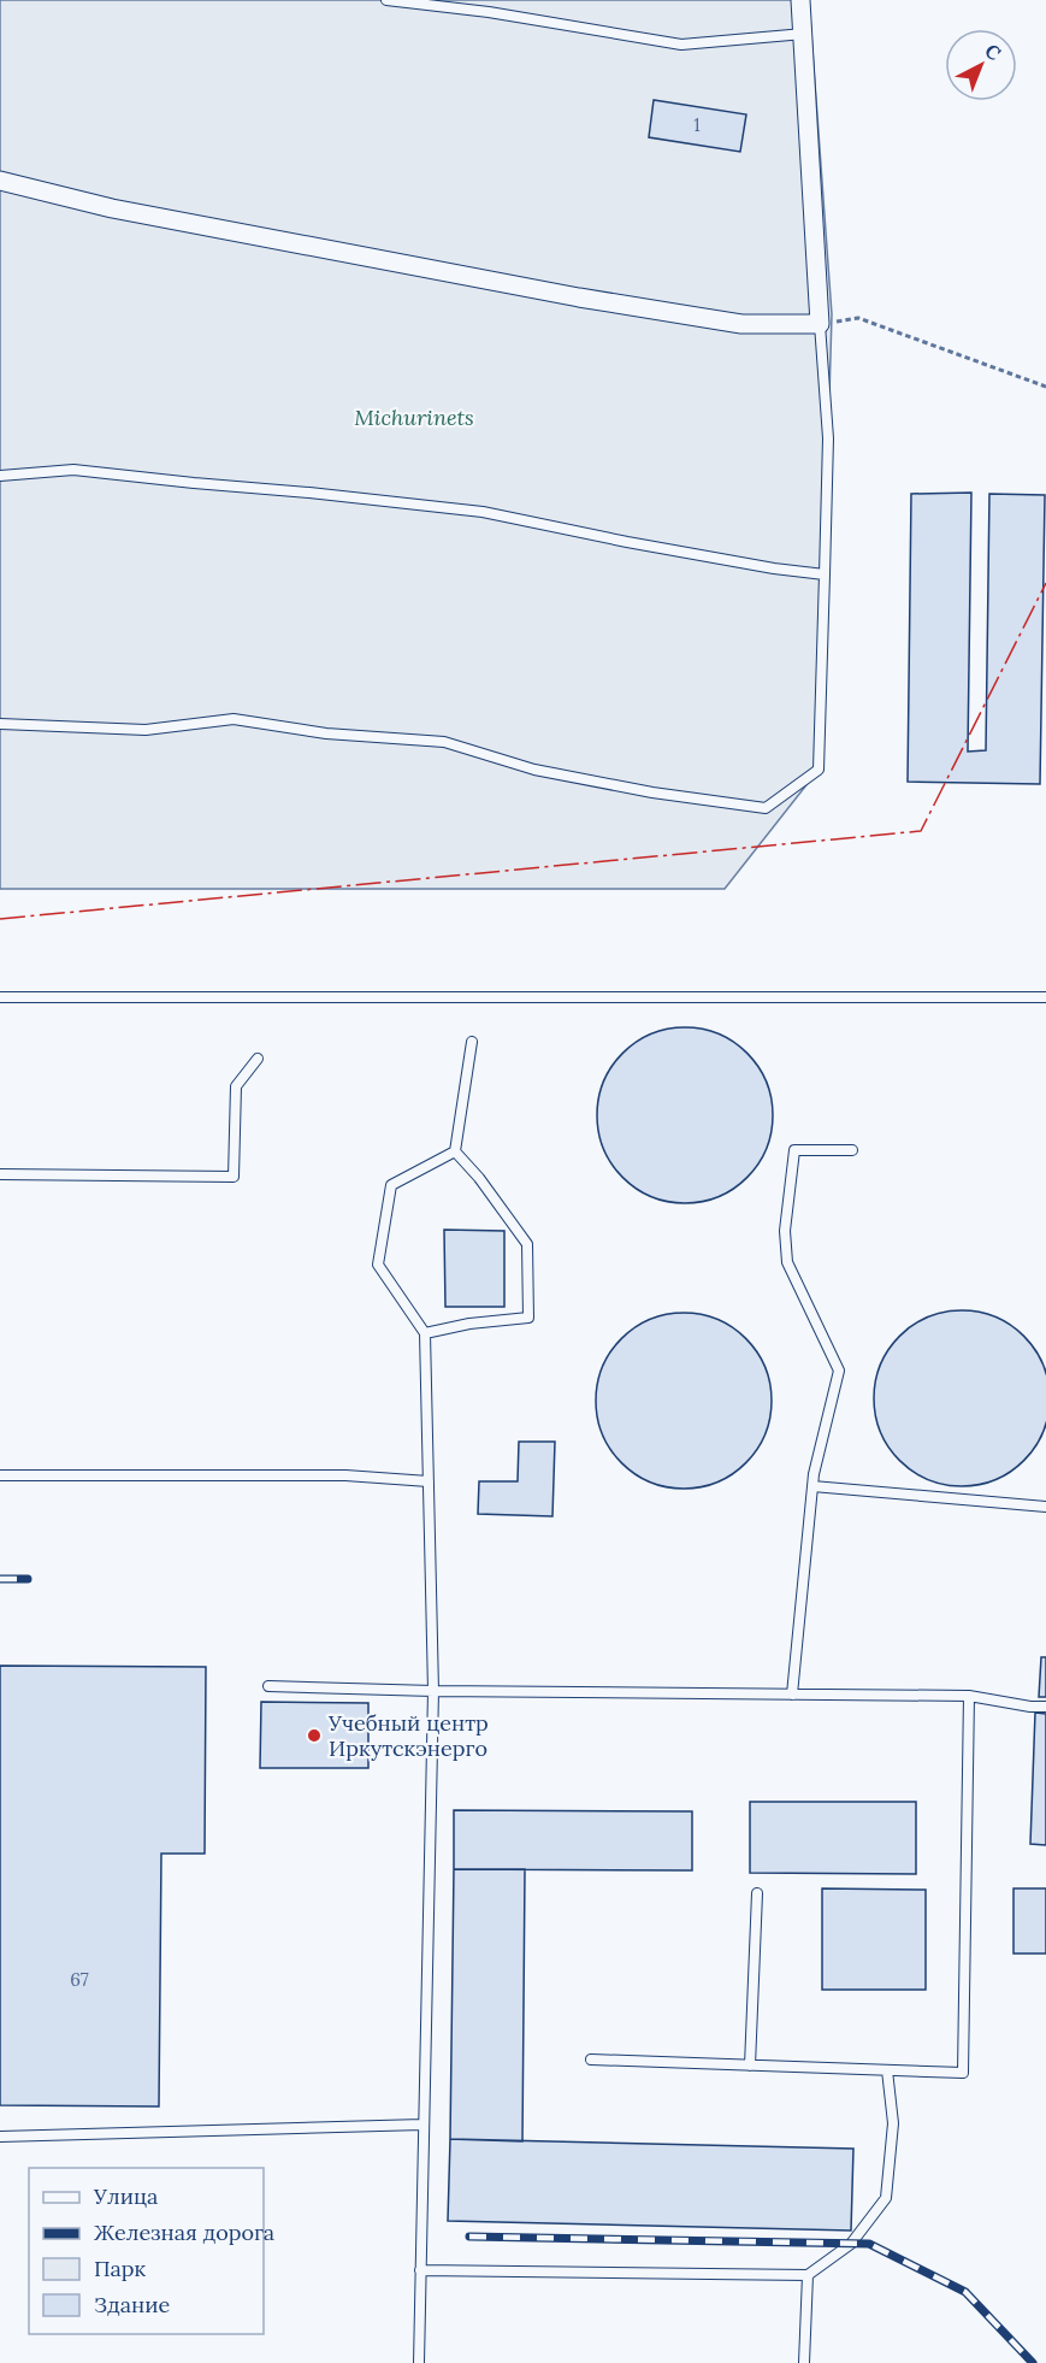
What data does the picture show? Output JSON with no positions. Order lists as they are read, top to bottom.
{
  "parks": ["Michurinets"],
  "places": ["Учебный центр Иркутскэнерго"],
  "house_numbers": ["1", "67"],
  "legend": [
    "Улица",
    "Железная дорога",
    "Парк",
    "Здание"
  ],
  "north": "top right"
}
